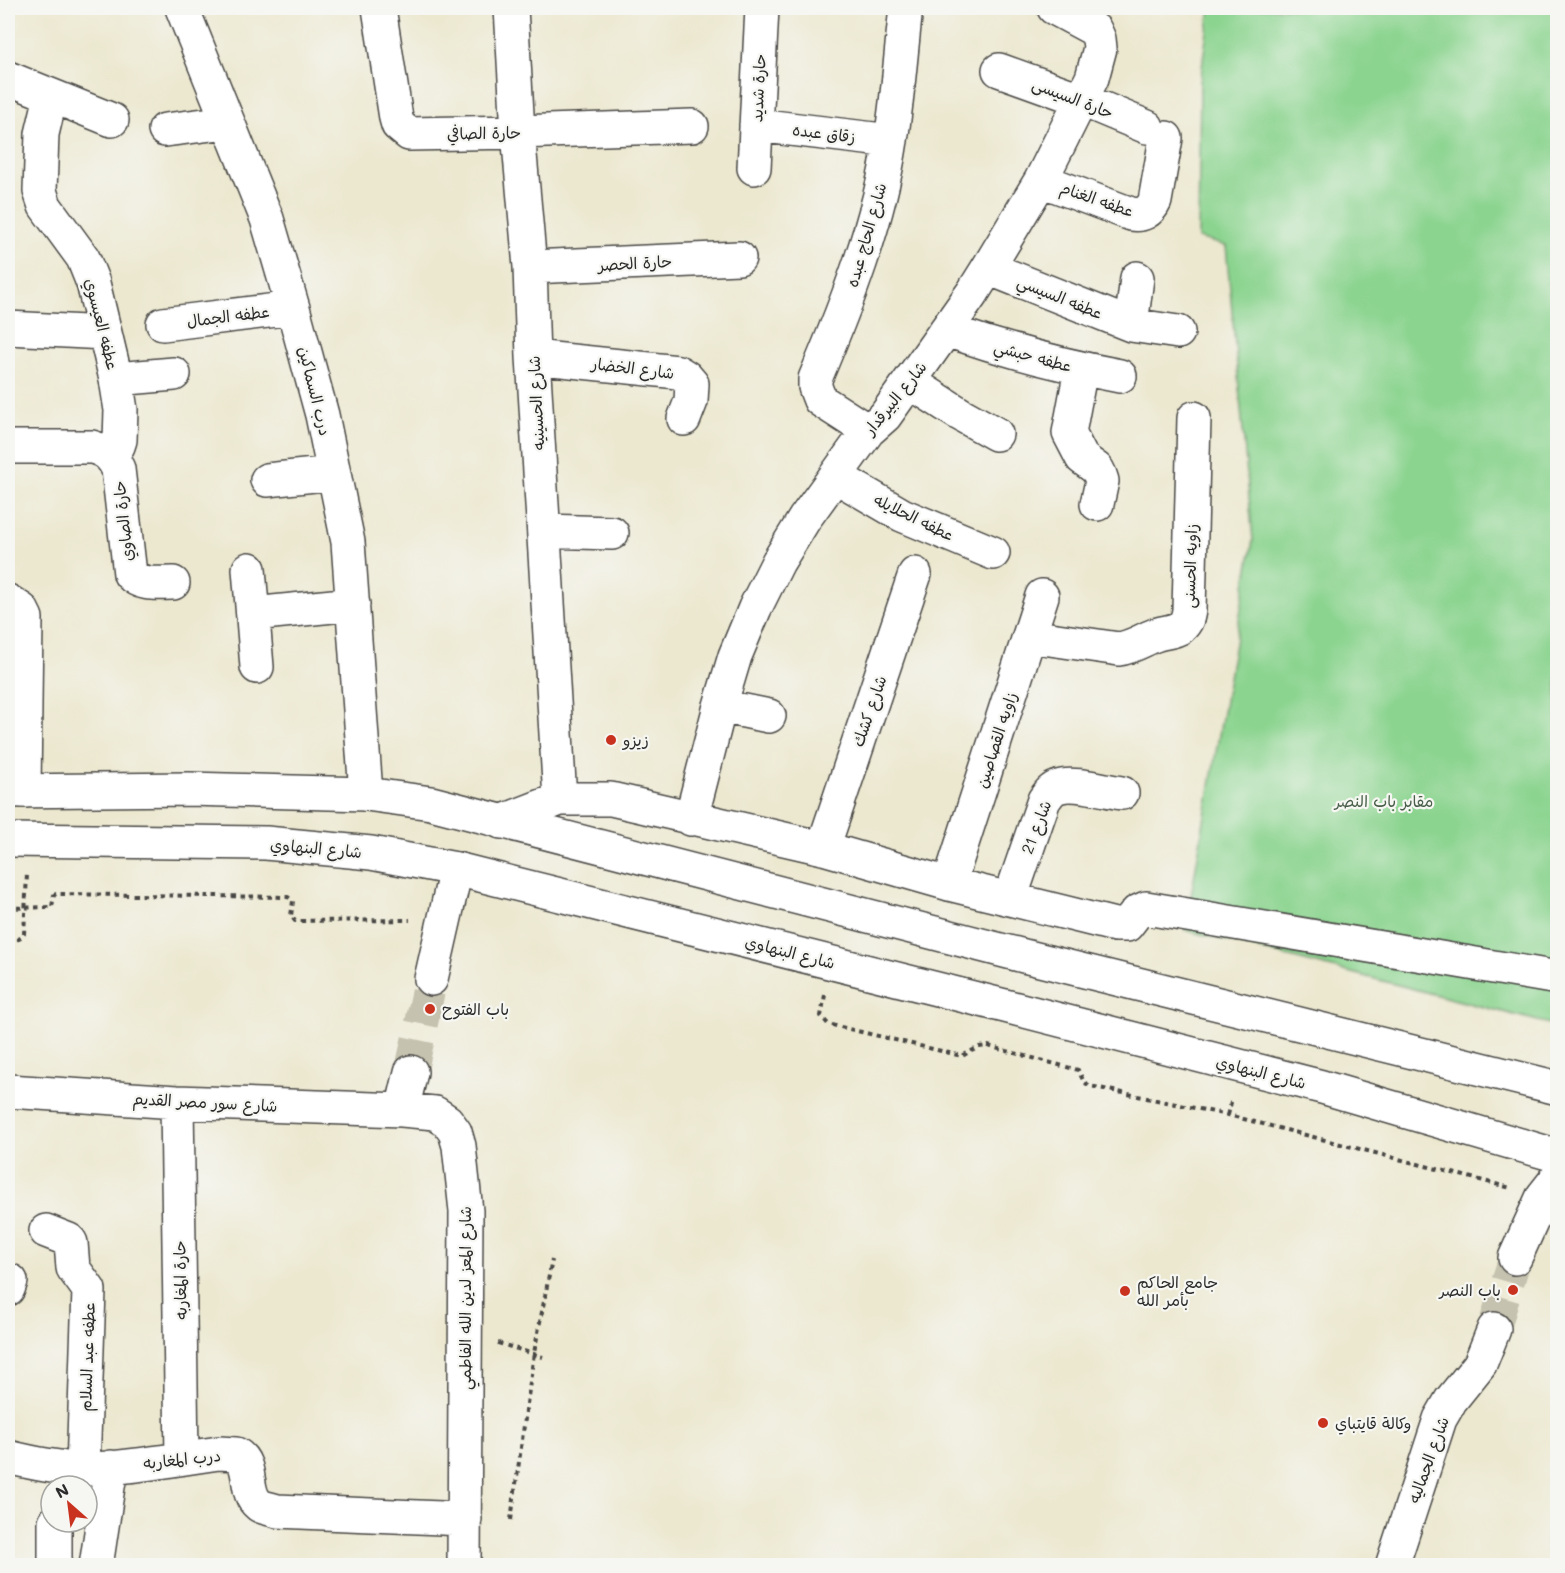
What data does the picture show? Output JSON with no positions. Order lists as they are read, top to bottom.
{
  "streets": {
    "street": [
      "حارة شديد",
      "حارة السيسى",
      "حارة الصافي",
      "زقاق عبده",
      "عطفه الغنام",
      "شارع الحاج عبده",
      "حارة الحصر",
      "عطفه السيسي",
      "عطفه الجمال",
      "عطفه العيسوي",
      "عطفه حبشي",
      "شارع الخضار",
      "درب السماكين",
      "شارع البيرقدار",
      "شارع الحسينيه",
      "عطفه الحلايله",
      "حارة الصاوي",
      "زاويه الحسنى",
      "شارع كشك",
      "زاويه القصاصين",
      "شارع 21",
      "شارع البنهاوي",
      "شارع سور مصر القديم",
      "حارة المغاربه",
      "شارع المعز لدين الله الفاطمي",
      "عطفه عبد السلام",
      "درب المغاربه",
      "شارع الجماليه"
    ]
  },
  "crossings": [
    ["حارة شديد", "زقاق عبده"],
    ["حارة السيسى", "عطفه الغنام"],
    ["حارة السيسى", "شارع البيرقدار"],
    ["حارة الصافي", "شارع الحسينيه"],
    ["زقاق عبده", "شارع الحاج عبده"],
    ["عطفه الغنام", "شارع البيرقدار"],
    ["شارع الحاج عبده", "شارع البيرقدار"],
    ["حارة الحصر", "شارع الحسينيه"],
    ["عطفه السيسي", "شارع البيرقدار"],
    ["عطفه الجمال", "درب السماكين"],
    ["عطفه العيسوي", "حارة الصاوي"],
    ["عطفه حبشي", "شارع البيرقدار"],
    ["شارع الخضار", "شارع الحسينيه"],
    ["شارع البيرقدار", "عطفه الحلايله"],
    ["زاويه الحسنى", "زاويه القصاصين"],
    ["شارع سور مصر القديم", "حارة المغاربه"],
    ["شارع سور مصر القديم", "شارع المعز لدين الله الفاطمي"],
    ["حارة المغاربه", "درب المغاربه"],
    ["شارع المعز لدين الله الفاطمي", "درب المغاربه"],
    ["عطفه عبد السلام", "درب المغاربه"]
  ],
  "parks": ["مقابر باب النصر"],
  "places": [
    "زيزو",
    "باب الفتوح",
    "باب النصر",
    "جامع الحاكم بأمر الله",
    "وكالة قايتباي"
  ],
  "north": "top left"
}
